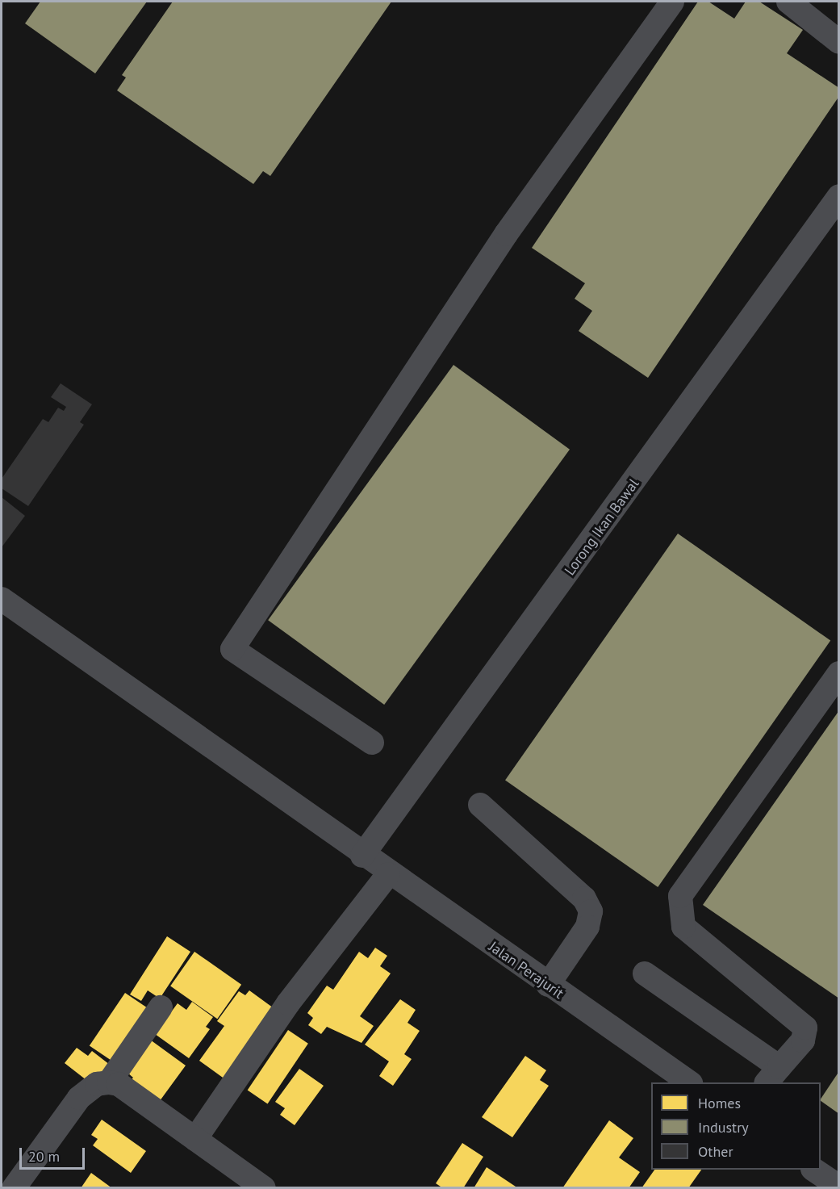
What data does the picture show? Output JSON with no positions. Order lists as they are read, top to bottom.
{
  "streets": {
    "street": ["Lorong Ikan Bawal", "Jalan Perajurit"]
  },
  "crossings": [
    ["Lorong Ikan Bawal", "Jalan Perajurit"]
  ],
  "legend": ["Homes", "Industry", "Other"],
  "scale_bar": "20 m"
}
